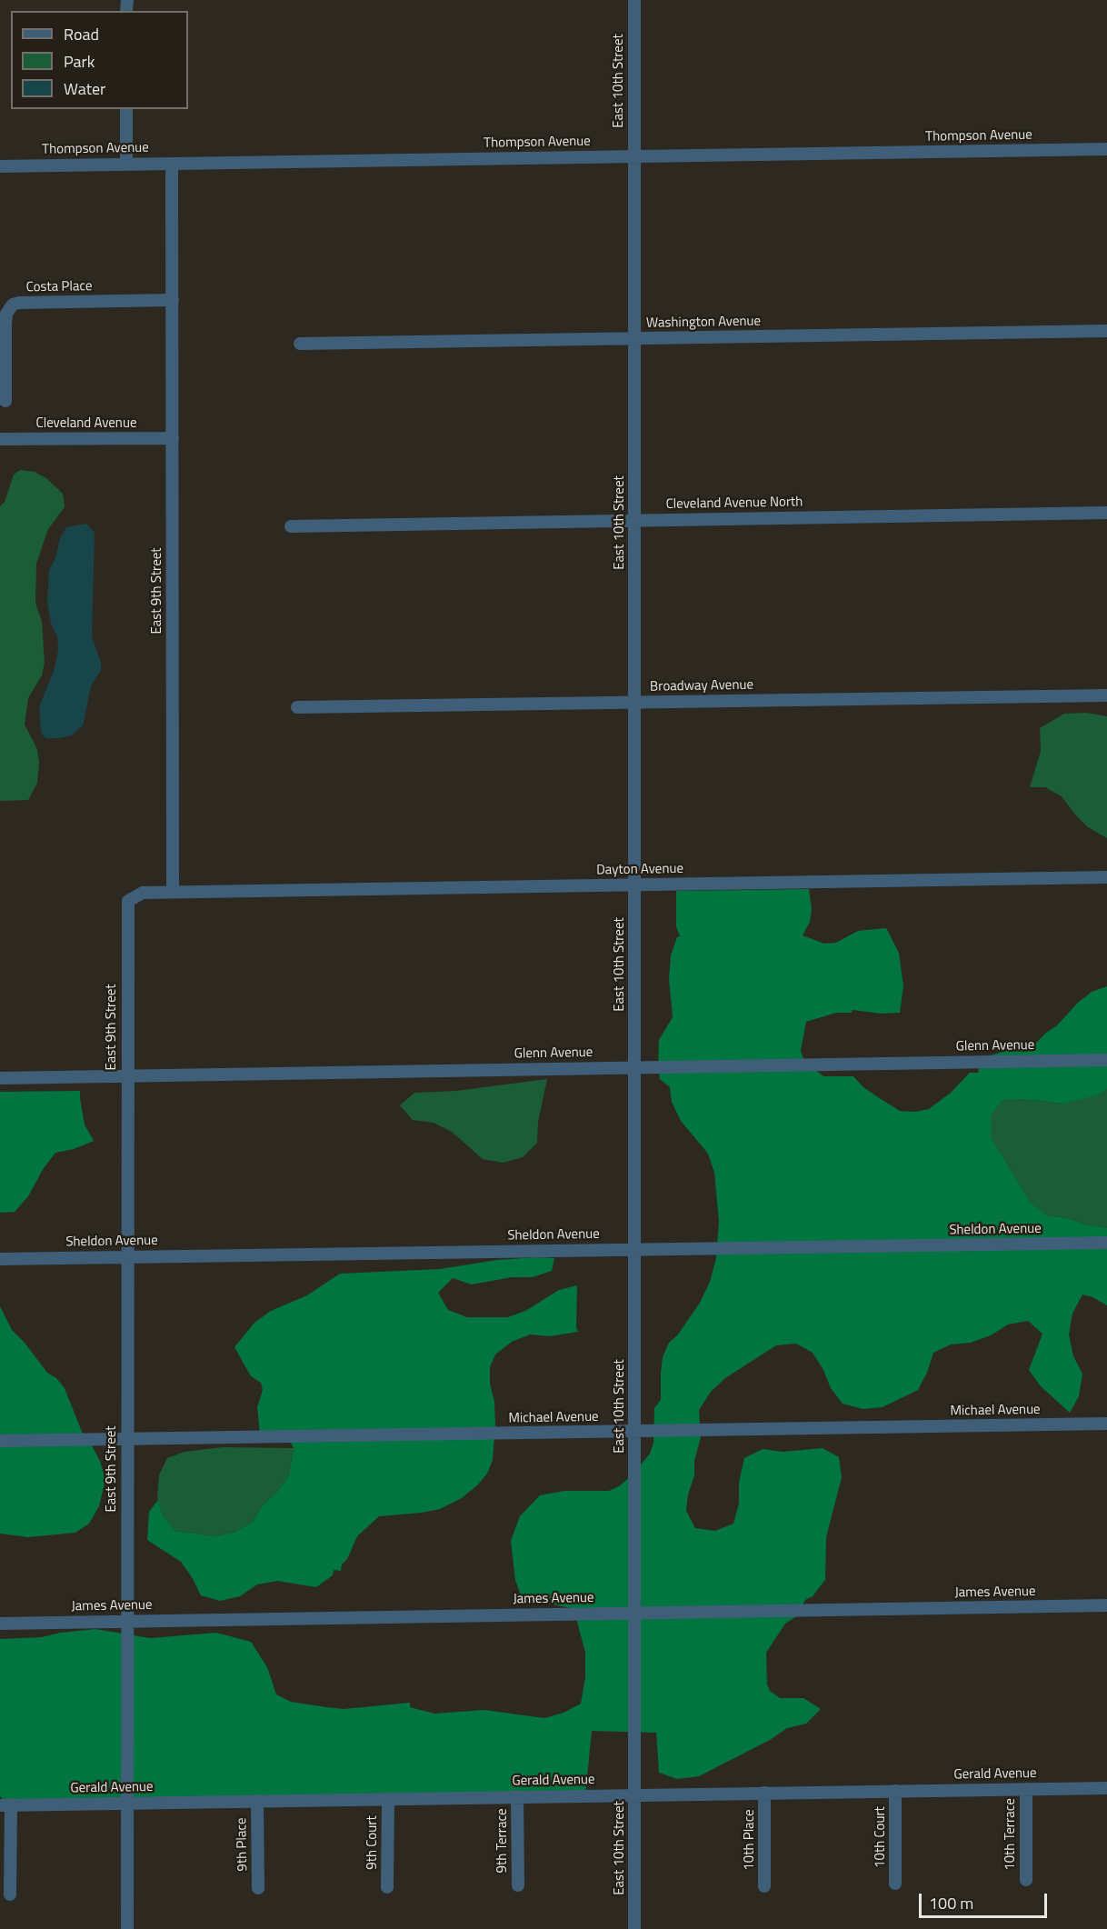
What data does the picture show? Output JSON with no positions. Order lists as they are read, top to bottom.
{
  "streets": {
    "street": [
      "East 10th Street",
      "Thompson Avenue",
      "Costa Place",
      "Washington Avenue",
      "Cleveland Avenue",
      "Cleveland Avenue North",
      "East 9th Street",
      "Broadway Avenue",
      "Dayton Avenue",
      "Glenn Avenue",
      "Sheldon Avenue",
      "Michael Avenue",
      "James Avenue",
      "Gerald Avenue",
      "10th Terrace",
      "10th Court",
      "10th Place",
      "9th Terrace",
      "9th Court",
      "9th Place"
    ]
  },
  "crossings": [
    ["East 10th Street", "Thompson Avenue"],
    ["East 10th Street", "Washington Avenue"],
    ["East 10th Street", "Cleveland Avenue North"],
    ["East 10th Street", "Broadway Avenue"],
    ["East 10th Street", "Dayton Avenue"],
    ["East 10th Street", "Glenn Avenue"],
    ["East 10th Street", "Sheldon Avenue"],
    ["East 10th Street", "Michael Avenue"],
    ["East 10th Street", "James Avenue"],
    ["East 10th Street", "Gerald Avenue"],
    ["Thompson Avenue", "East 9th Street"],
    ["Costa Place", "East 9th Street"],
    ["Cleveland Avenue", "East 9th Street"],
    ["East 9th Street", "Dayton Avenue"],
    ["East 9th Street", "Glenn Avenue"],
    ["East 9th Street", "Sheldon Avenue"],
    ["East 9th Street", "Michael Avenue"],
    ["East 9th Street", "James Avenue"],
    ["East 9th Street", "Gerald Avenue"],
    ["Gerald Avenue", "10th Terrace"],
    ["Gerald Avenue", "10th Court"],
    ["Gerald Avenue", "10th Place"],
    ["Gerald Avenue", "9th Terrace"],
    ["Gerald Avenue", "9th Court"],
    ["Gerald Avenue", "9th Place"]
  ],
  "legend": ["Road", "Park", "Water"],
  "scale_bar": "100 m"
}
